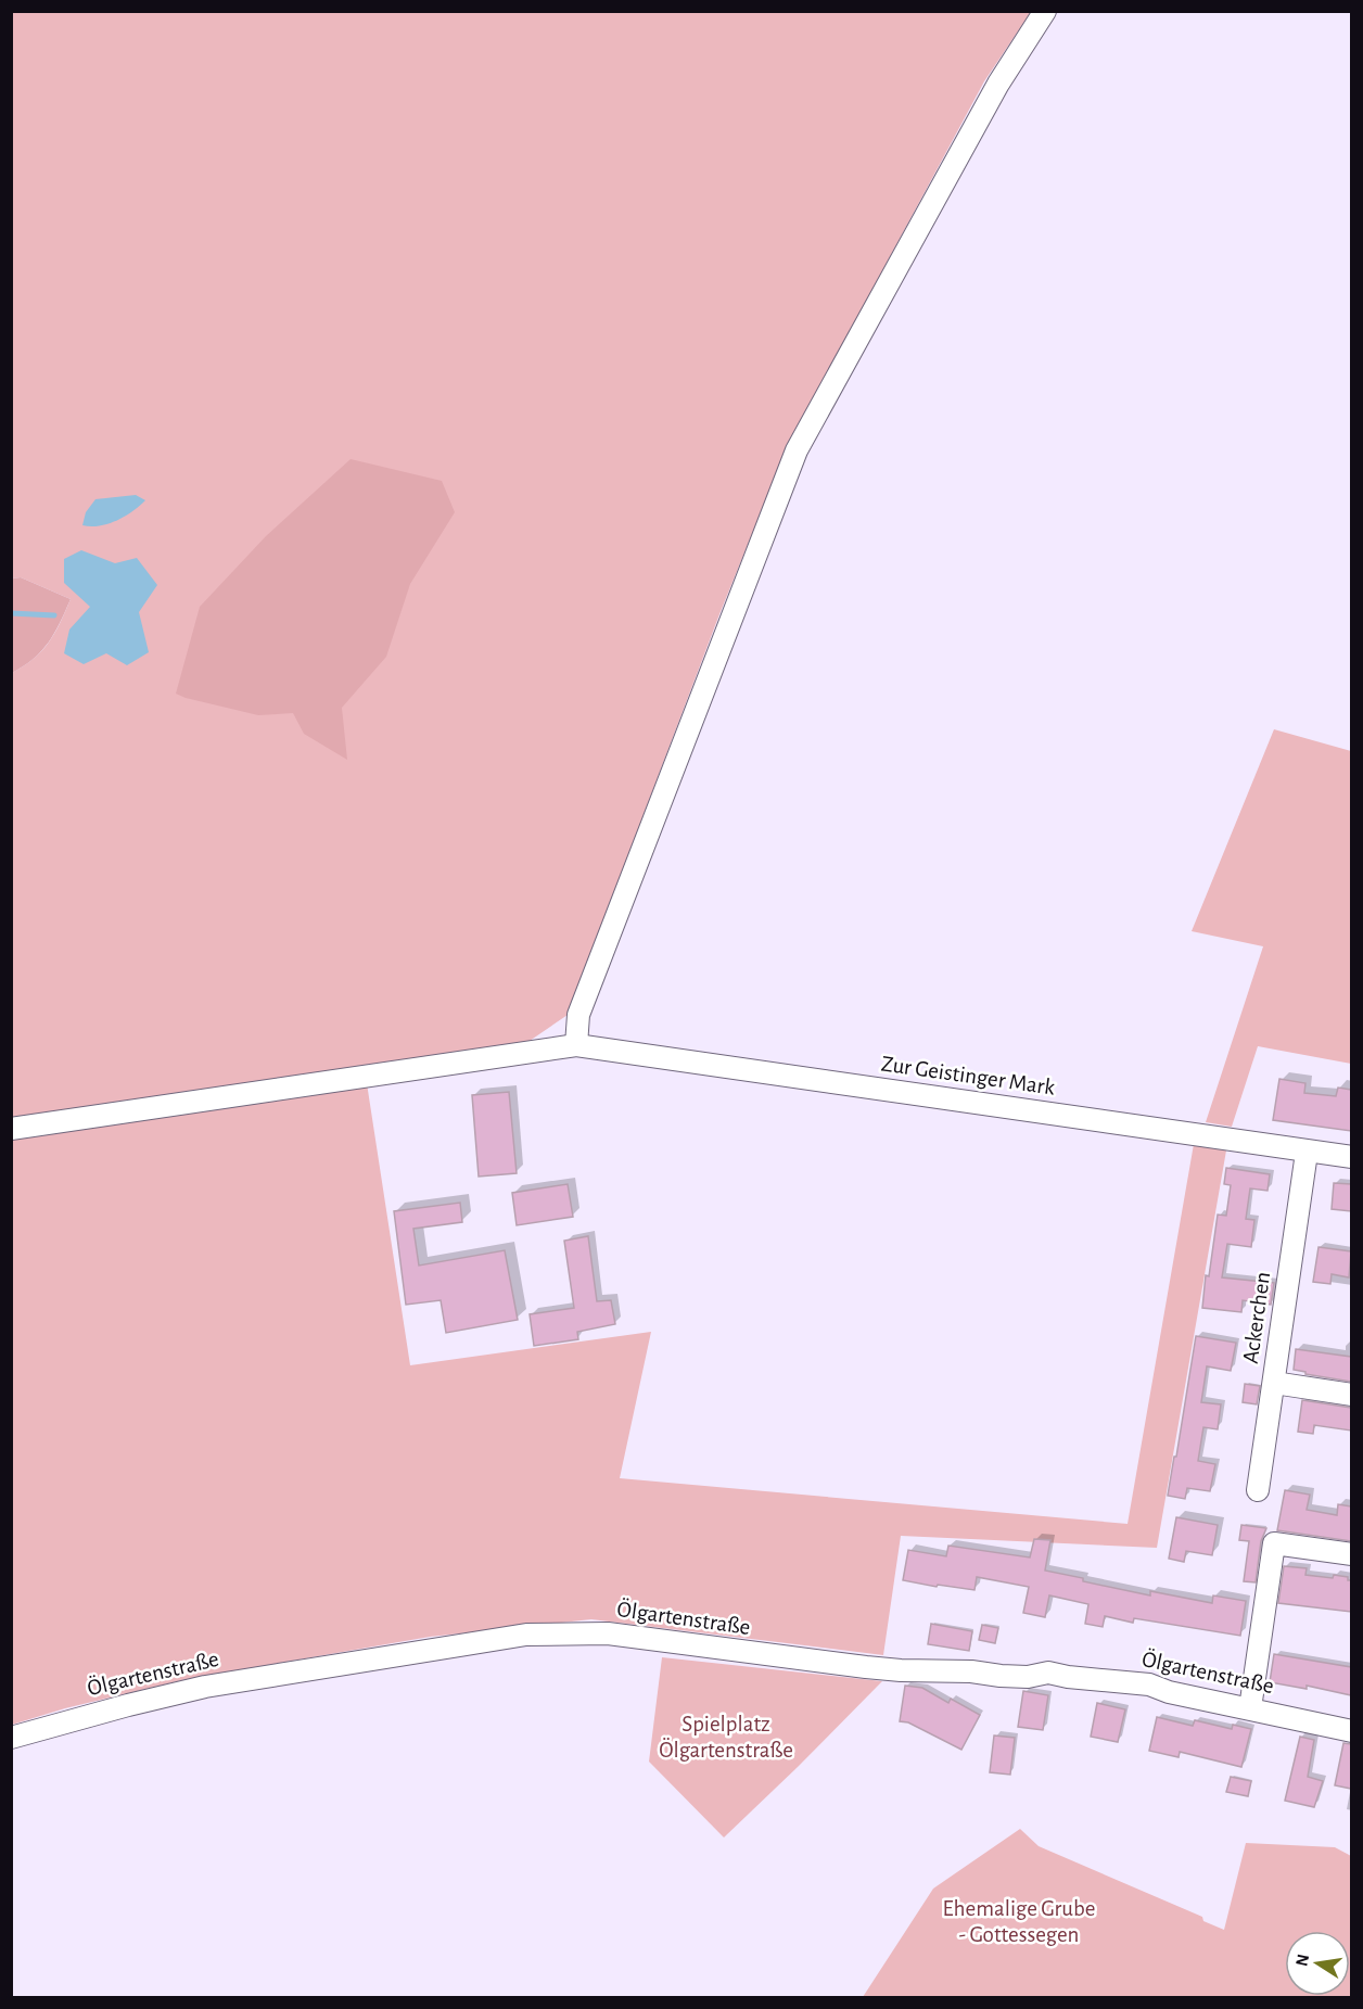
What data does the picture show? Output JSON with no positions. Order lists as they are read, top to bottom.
{
  "streets": {
    "street": ["Zur Geistinger Mark", "Ackerchen", "Ölgartenstraße"]
  },
  "crossings": [
    ["Zur Geistinger Mark", "Ackerchen"]
  ],
  "parks": ["Spielplatz Ölgartenstraße", "Ehemalige Grube - Gottessegen"],
  "north": "left"
}
